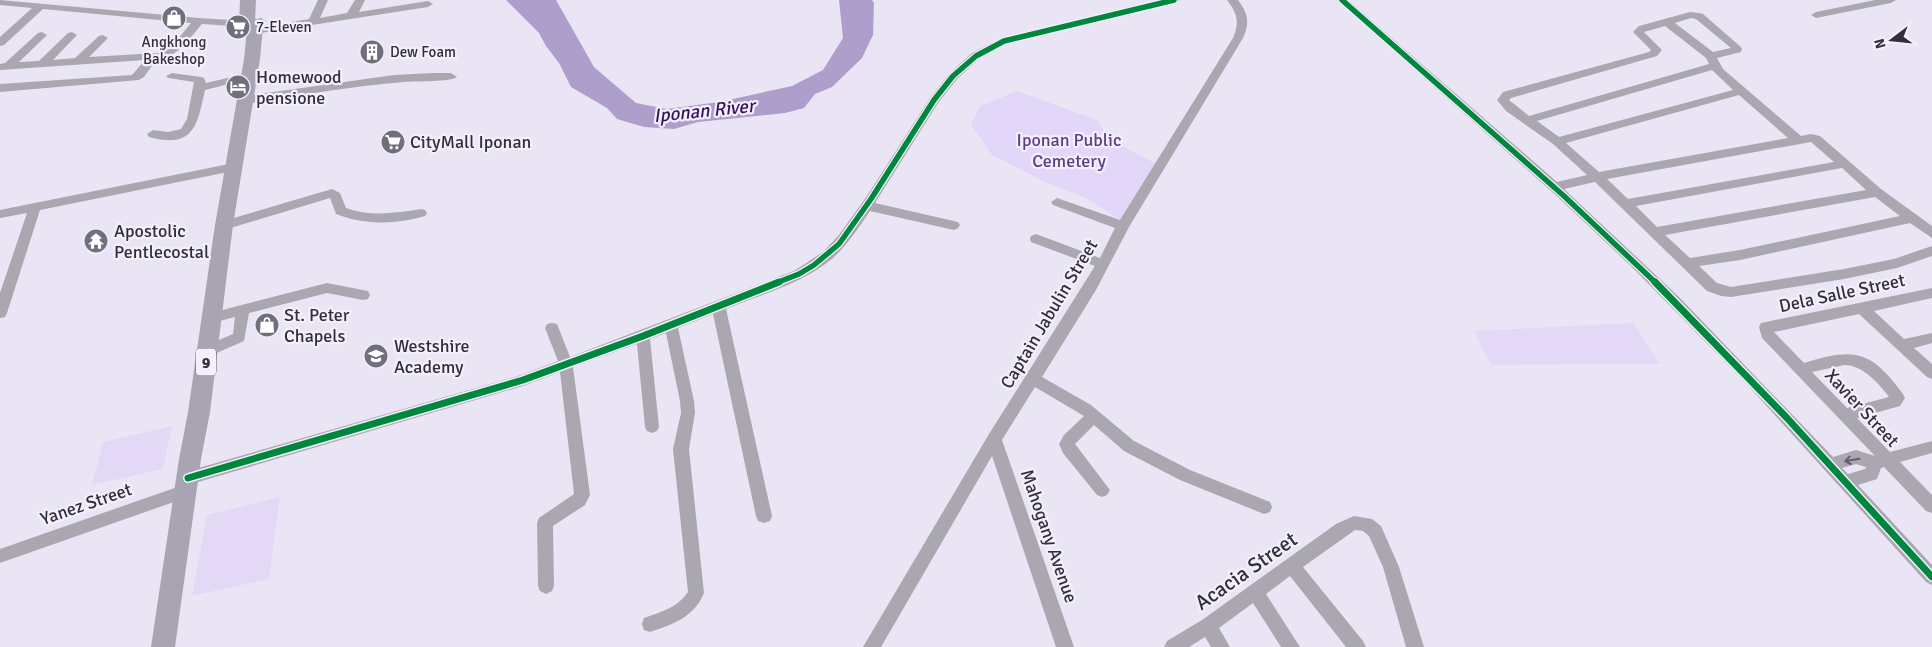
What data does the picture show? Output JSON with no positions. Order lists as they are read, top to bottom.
{
  "streets": {
    "highway": ["9"],
    "street": [
      "Dela Salle Street",
      "Captain Jabulin Street",
      "Xavier Street",
      "Yanez Street",
      "Mahogany Avenue",
      "Acacia Street"
    ]
  },
  "crossings": [
    ["Dela Salle Street", "Xavier Street"],
    ["Captain Jabulin Street", "Mahogany Avenue"],
    ["9", "Yanez Street"]
  ],
  "water": ["Iponan River"],
  "parks": ["Iponan Public Cemetery"],
  "places": {
    "shop": ["Angkhong Bakeshop", "St. Peter Chapels"],
    "supermarket": ["7-Eleven", "CityMall Iponan"],
    "building": ["Dew Foam"],
    "hotel": ["Homewood pensione"],
    "temple": ["Apostolic Pentlecostal"],
    "school or university": ["Westshire Academy"]
  },
  "north": "left"
}
